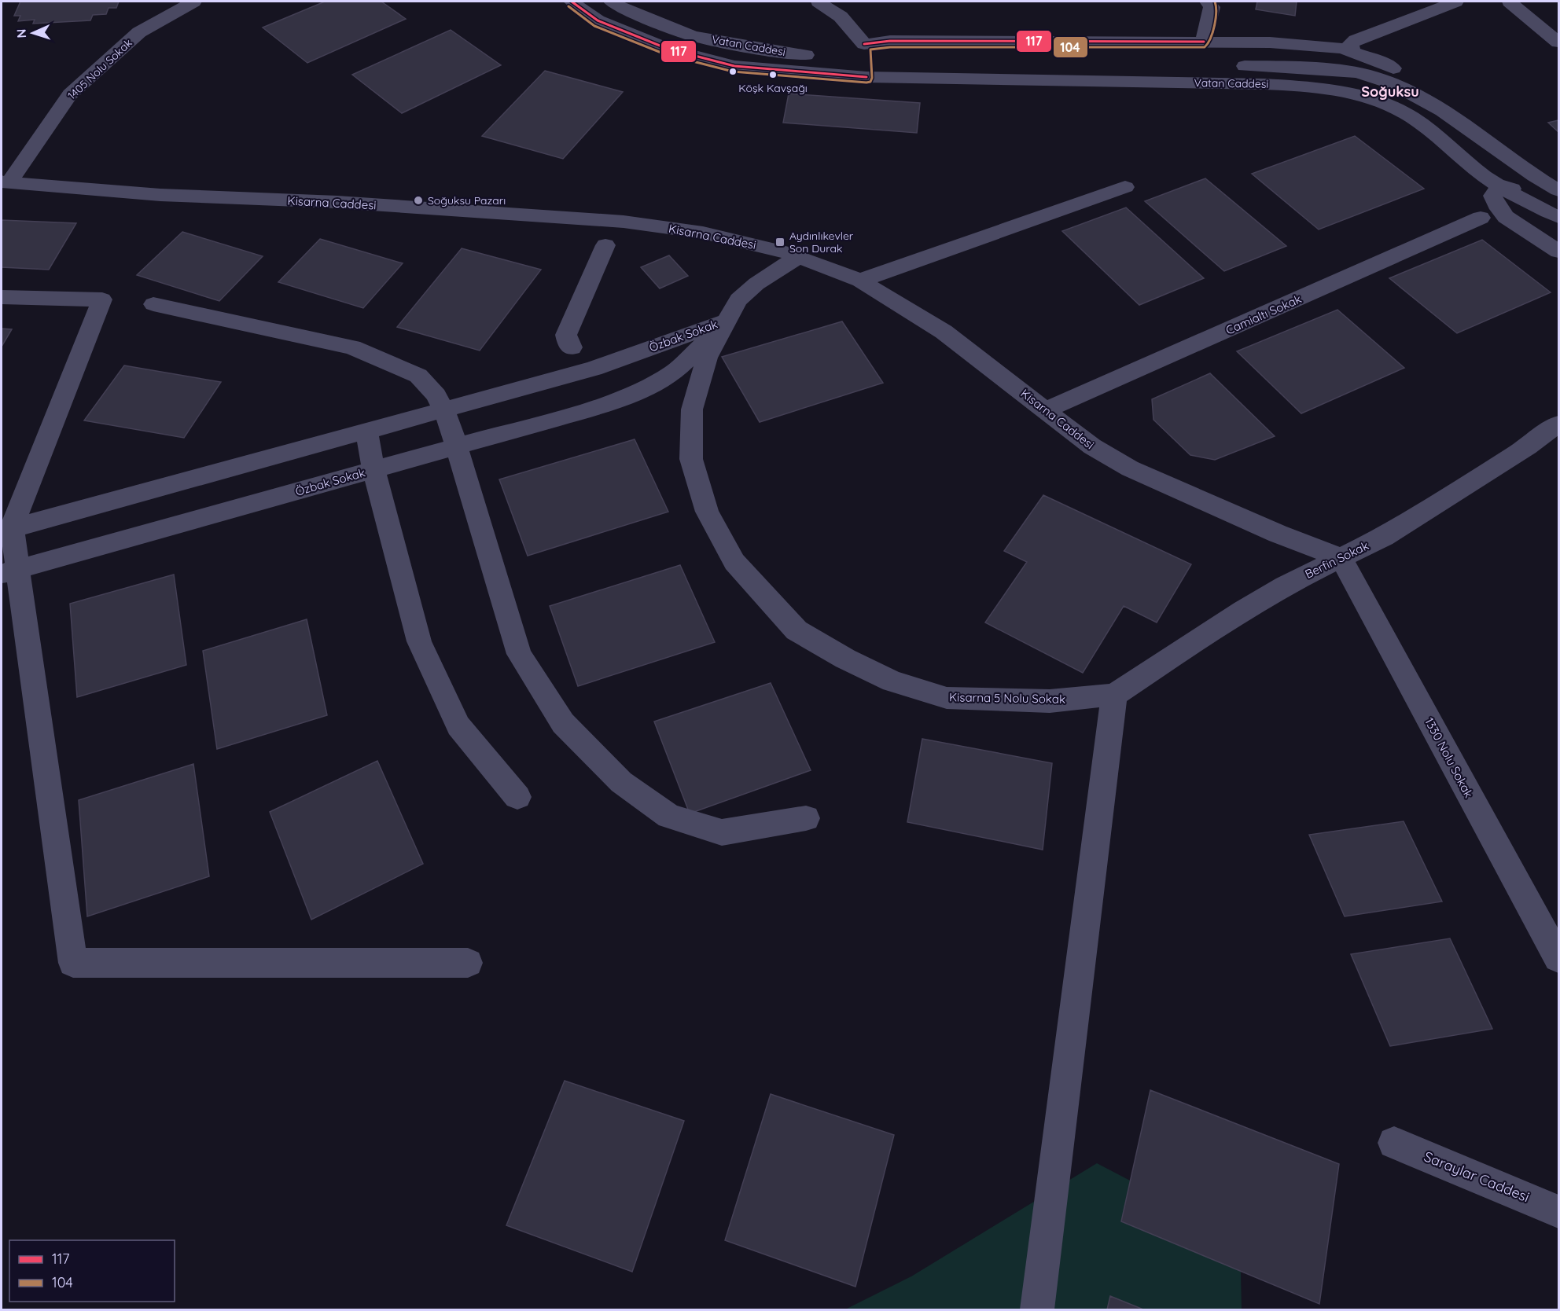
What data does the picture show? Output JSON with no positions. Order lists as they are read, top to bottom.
{
  "streets": {
    "street": [
      "Vatan Caddesi",
      "1405 Nolu Sokak",
      "Kisarna Caddesi",
      "Camialtı Sokak",
      "Özbak Sokak",
      "Berfin Sokak",
      "Kisarna 5 Nolu Sokak",
      "1330 Nolu Sokak",
      "Saraylar Caddesi"
    ]
  },
  "crossings": [
    ["1405 Nolu Sokak", "Kisarna Caddesi"],
    ["Kisarna Caddesi", "Camialtı Sokak"],
    ["Kisarna Caddesi", "Berfin Sokak"],
    ["Kisarna Caddesi", "Kisarna 5 Nolu Sokak"],
    ["Kisarna Caddesi", "1330 Nolu Sokak"],
    ["Özbak Sokak", "Kisarna 5 Nolu Sokak"],
    ["Berfin Sokak", "Kisarna 5 Nolu Sokak"],
    ["Berfin Sokak", "1330 Nolu Sokak"]
  ],
  "districts": ["Soğuksu"],
  "places": {
    "other": ["Köşk Kavşağı", "Soğuksu Pazarı"],
    "transit": ["Aydınlıkevler Son Durak"]
  },
  "lines": ["transit line 117", "transit line 104"],
  "legend": ["117", "104"],
  "north": "left"
}
